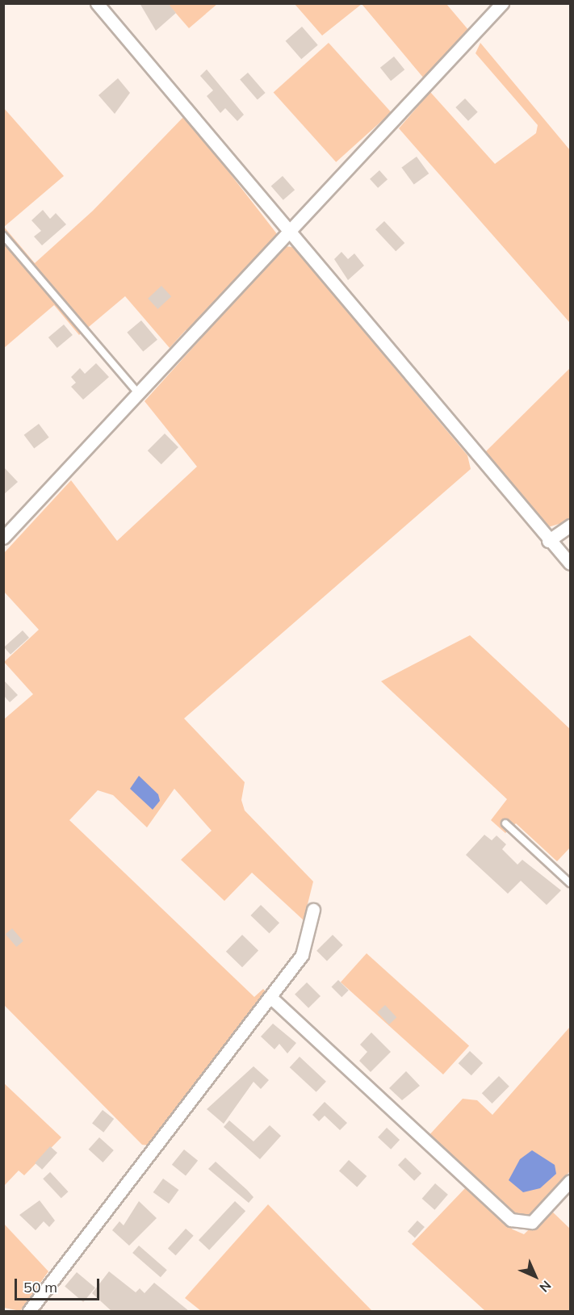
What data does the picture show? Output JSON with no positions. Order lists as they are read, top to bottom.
{
  "scale_bar": "50 m",
  "north": "bottom right"
}
